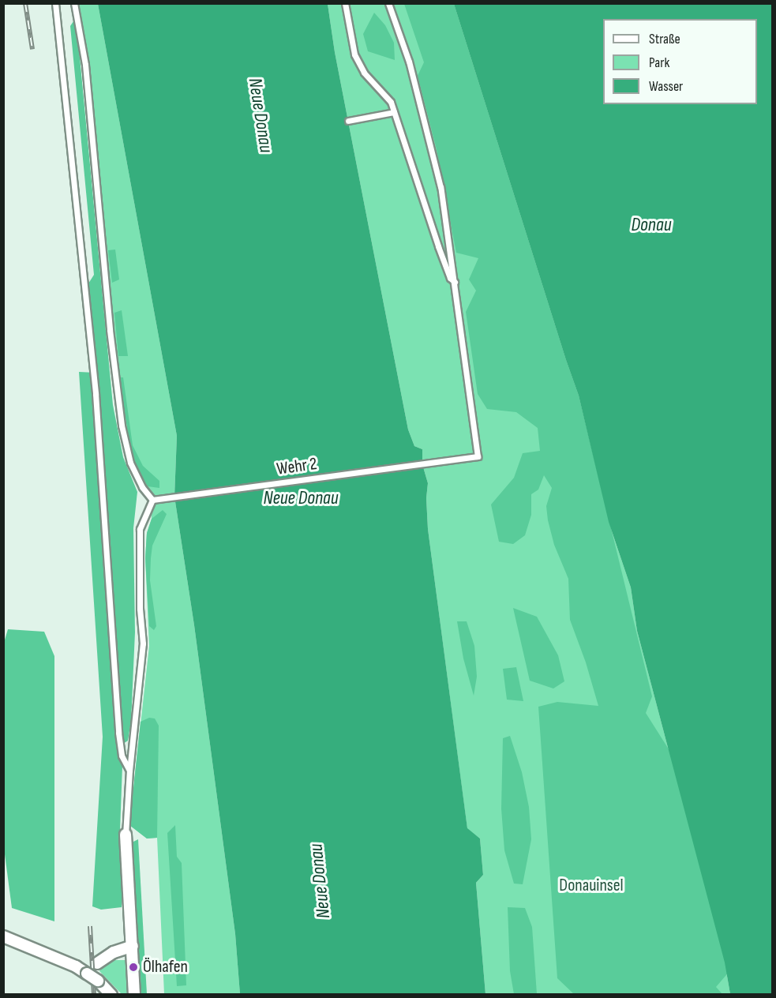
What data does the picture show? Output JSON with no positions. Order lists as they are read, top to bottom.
{
  "streets": {
    "lane": ["Wehr 2"]
  },
  "water": ["Neue Donau", "Donau"],
  "parks": ["Donauinsel"],
  "places": ["Ölhafen"],
  "legend": ["Straße", "Park", "Wasser"]
}
